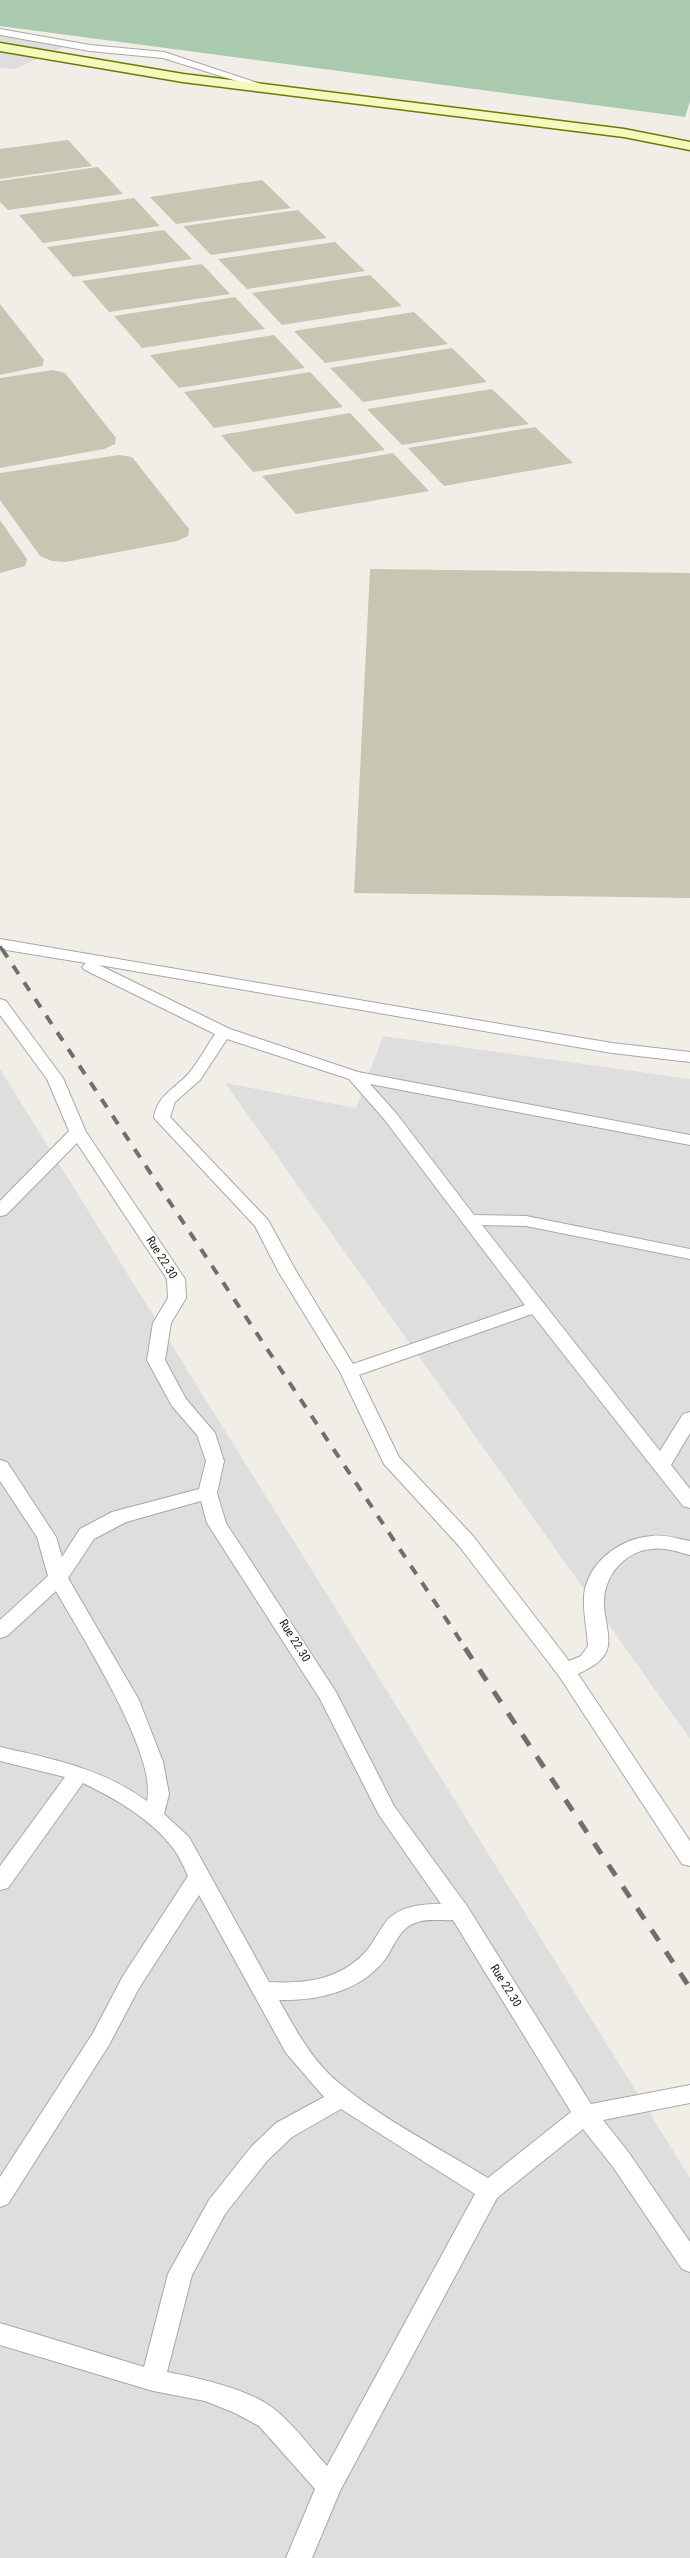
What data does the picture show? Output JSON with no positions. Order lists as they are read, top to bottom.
{
  "streets": {
    "street": ["Rue 22.30"]
  }
}
